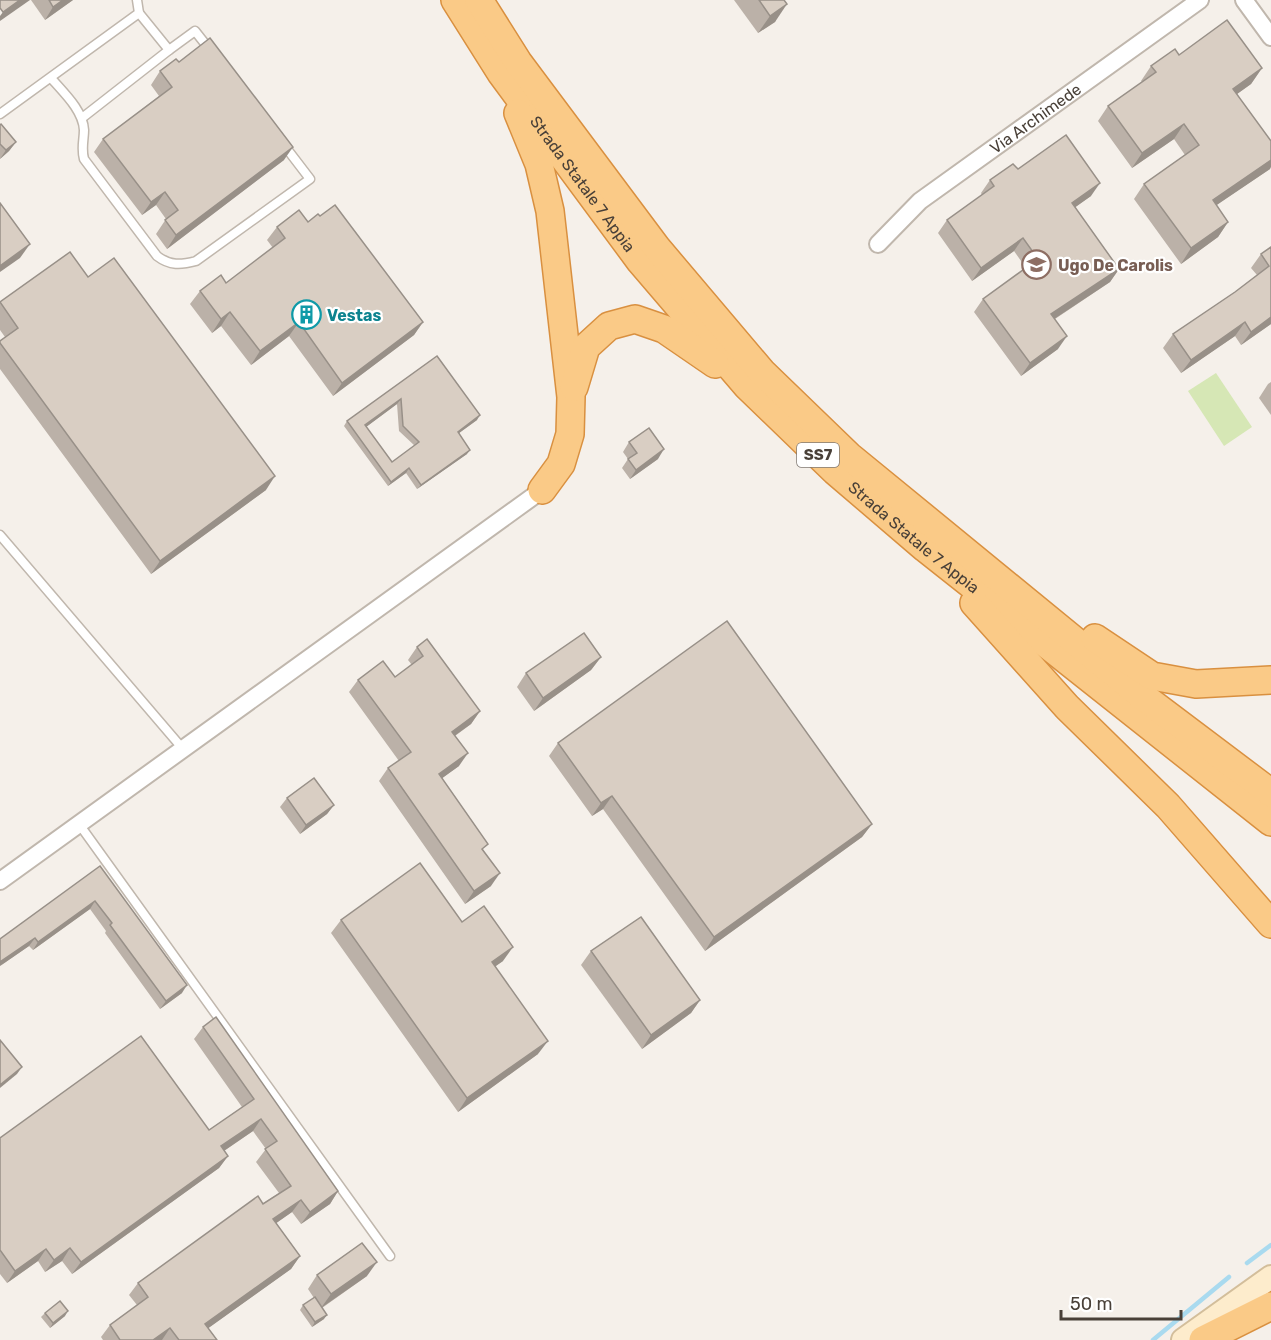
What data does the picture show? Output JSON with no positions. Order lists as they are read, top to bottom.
{
  "streets": {
    "highway": ["Strada Statale 7 Appia", "SS7"],
    "street": ["Via Archimede"]
  },
  "places": {
    "school or university": ["Ugo De Carolis"],
    "building": ["Vestas"]
  },
  "scale_bar": "50 m"
}
